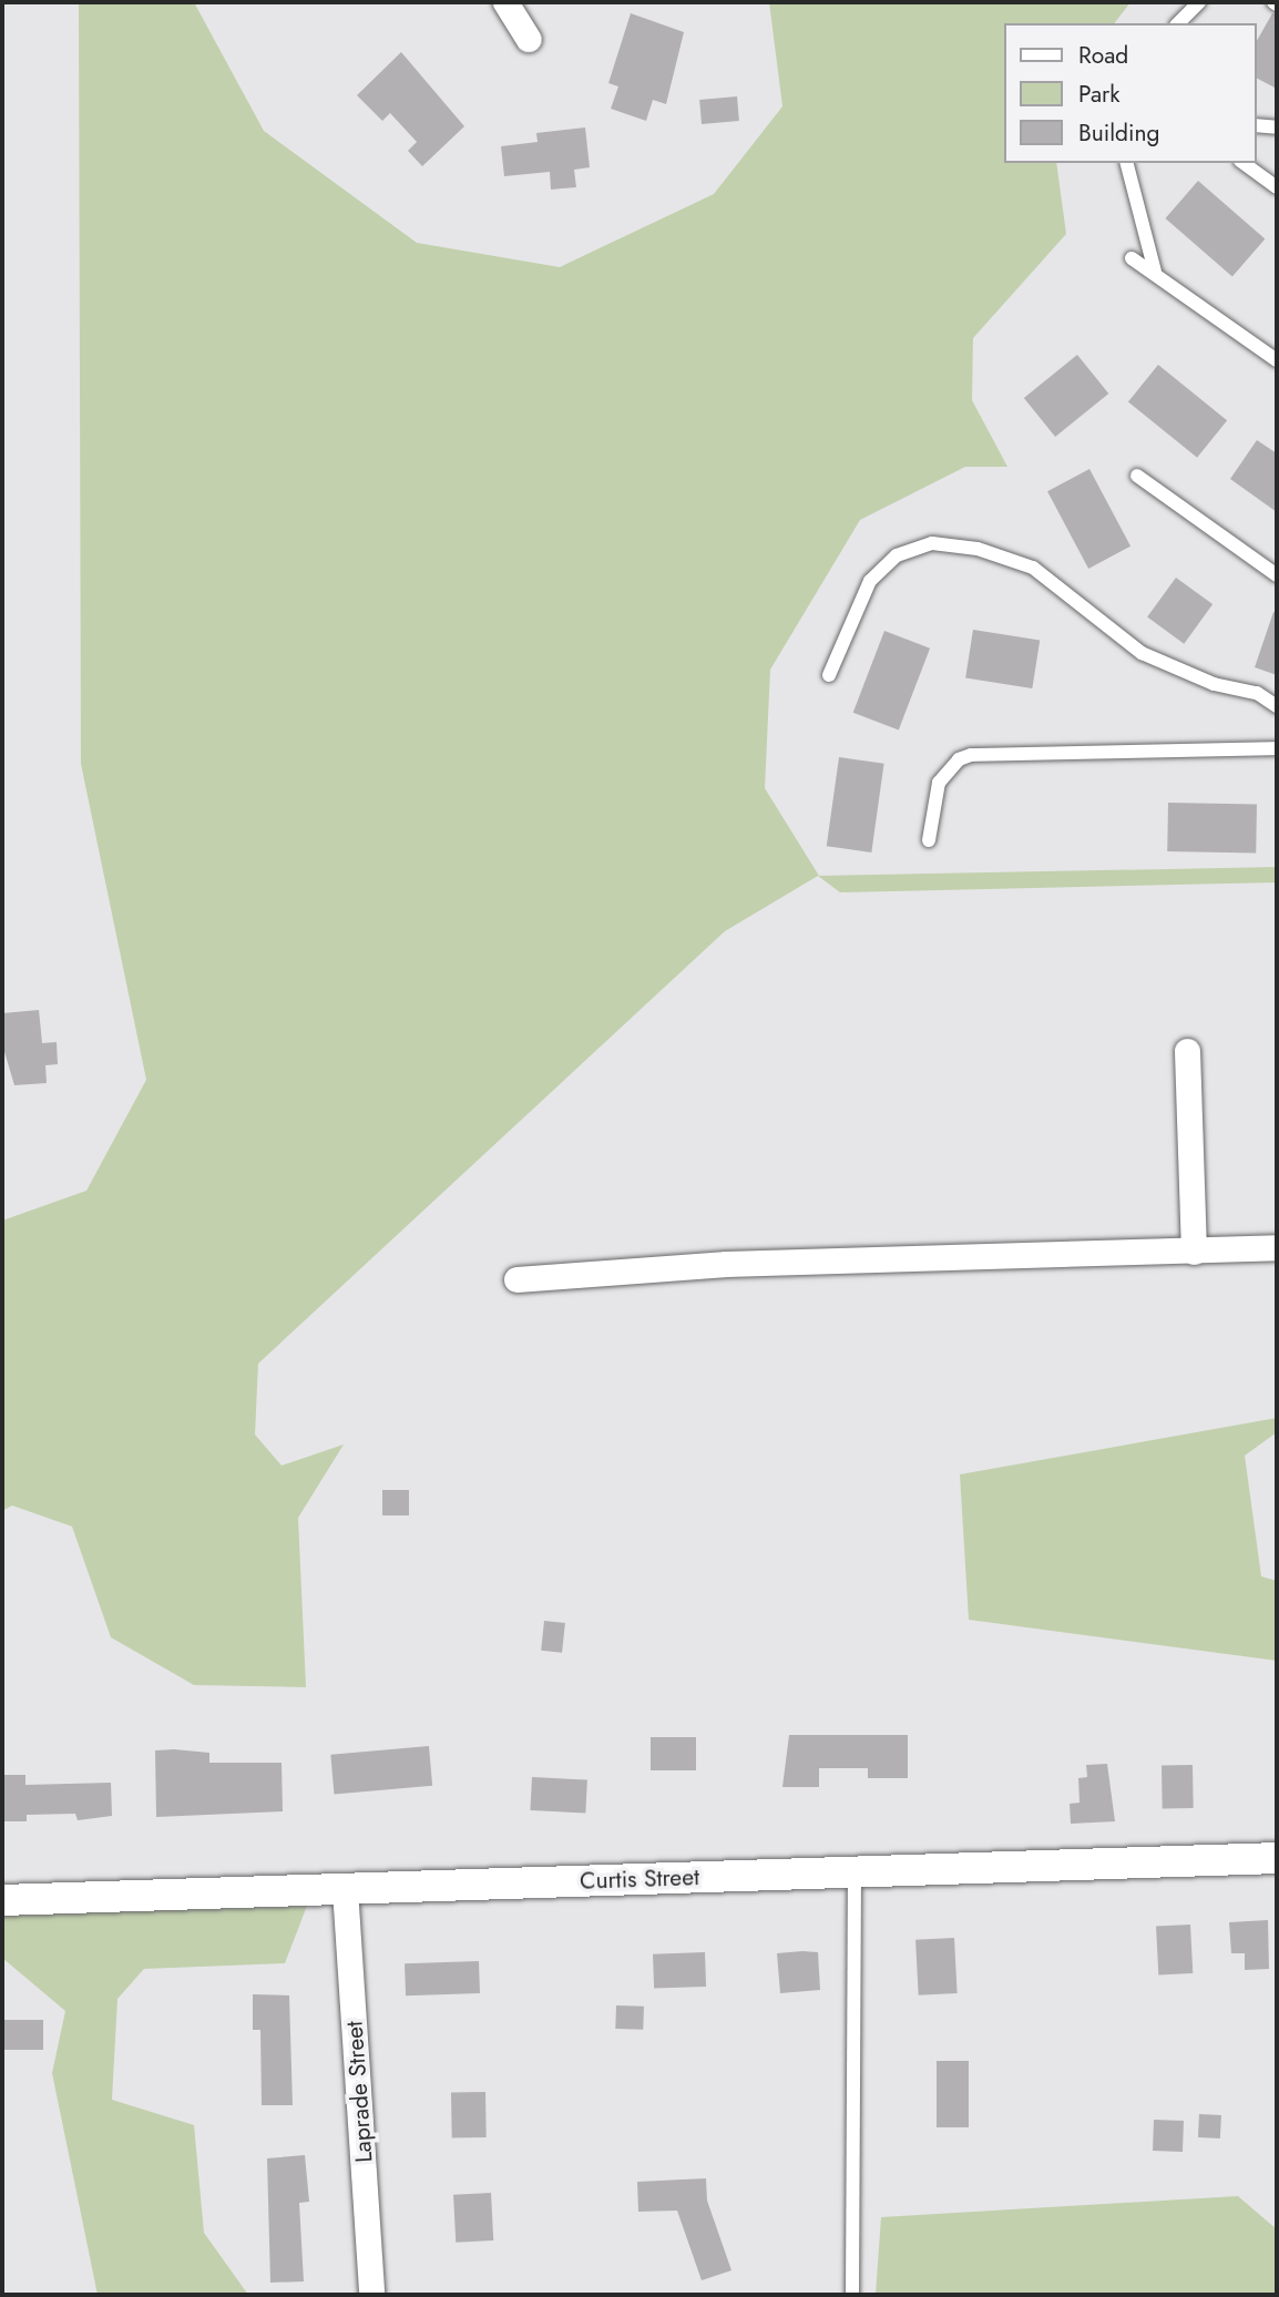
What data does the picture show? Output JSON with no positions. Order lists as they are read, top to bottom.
{
  "streets": {
    "street": ["Curtis Street", "Laprade Street"]
  },
  "crossings": [
    ["Curtis Street", "Laprade Street"]
  ],
  "legend": ["Road", "Park", "Building"]
}
